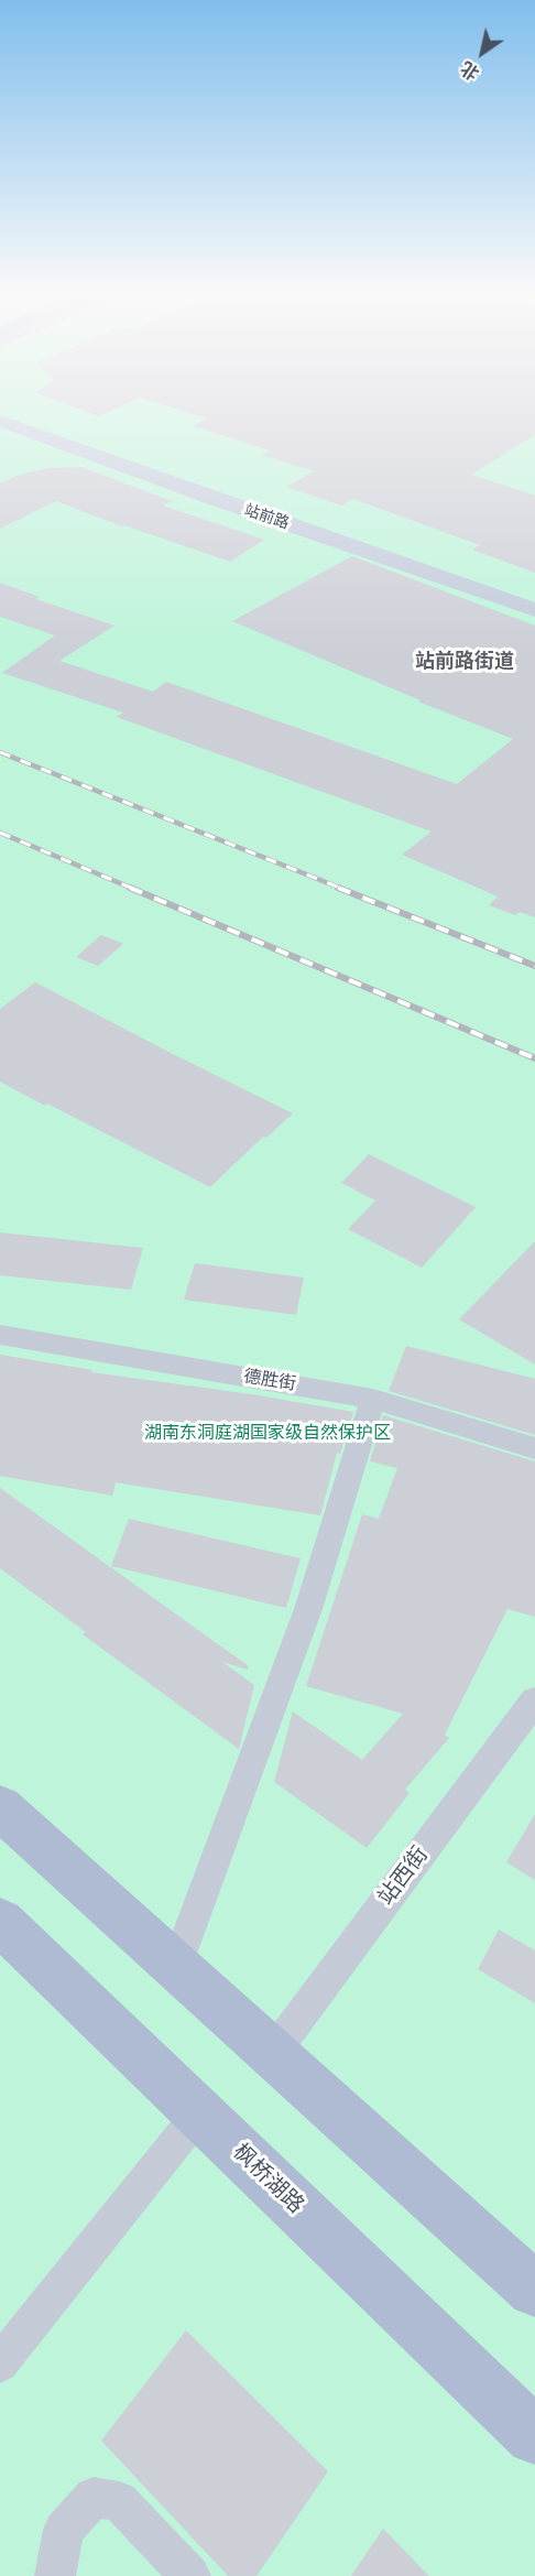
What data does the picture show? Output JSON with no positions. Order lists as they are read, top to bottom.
{
  "streets": {
    "main road": ["站前路", "枫桥湖路"],
    "street": ["德胜街", "站西街"]
  },
  "districts": ["站前路街道"],
  "parks": ["湖南东洞庭湖国家级自然保护区"],
  "north": "bottom left"
}
